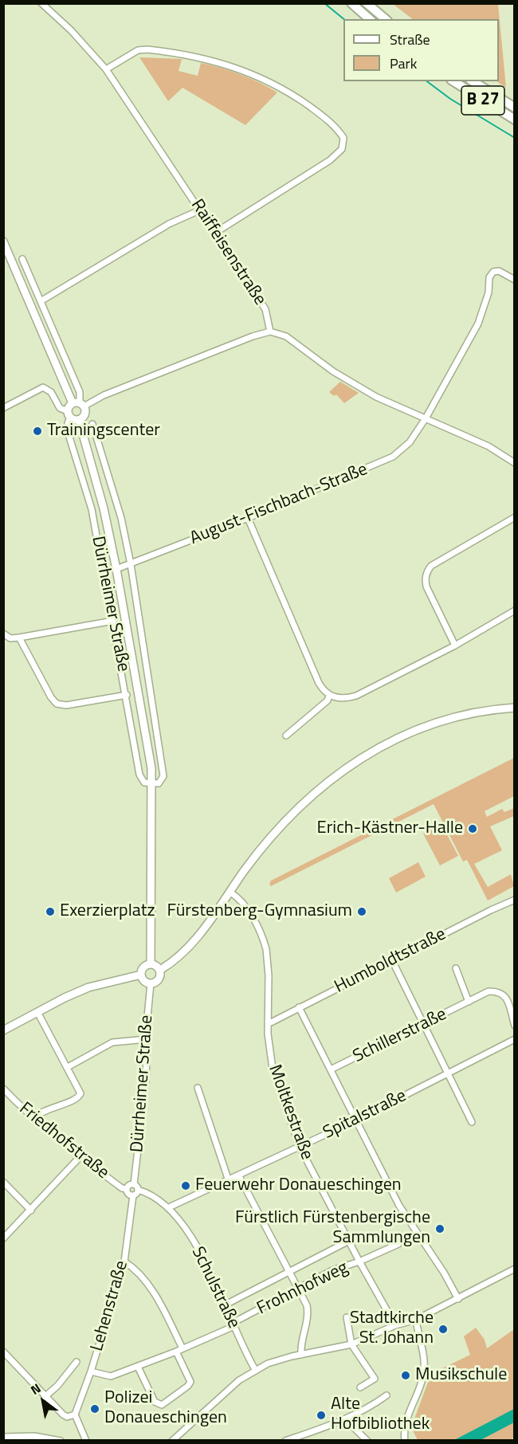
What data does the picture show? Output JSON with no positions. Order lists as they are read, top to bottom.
{
  "streets": {
    "highway": ["B 27"],
    "main road": ["Dürrheimer Straße"],
    "street": [
      "Raiffeisenstraße",
      "August-Fischbach-Straße",
      "Humboldtstraße",
      "Schillerstraße",
      "Moltkestraße",
      "Spitalstraße",
      "Friedhofstraße",
      "Schulstraße",
      "Frohnhofweg",
      "Lehenstraße"
    ]
  },
  "crossings": [
    ["August-Fischbach-Straße", "Dürrheimer Straße"],
    ["Dürrheimer Straße", "Friedhofstraße"],
    ["Dürrheimer Straße", "Lehenstraße"],
    ["Humboldtstraße", "Moltkestraße"],
    ["Moltkestraße", "Spitalstraße"],
    ["Moltkestraße", "Frohnhofweg"],
    ["Spitalstraße", "Schulstraße"],
    ["Friedhofstraße", "Lehenstraße"],
    ["Schulstraße", "Frohnhofweg"],
    ["Frohnhofweg", "Lehenstraße"]
  ],
  "places": [
    "Trainingscenter",
    "Erich-Kästner-Halle",
    "Exerzierplatz",
    "Fürstenberg-Gymnasium",
    "Feuerwehr Donaueschingen",
    "Fürstlich Fürstenbergische Sammlungen",
    "Stadtkirche St. Johann",
    "Musikschule",
    "Polizei Donaueschingen",
    "Alte Hofbibliothek"
  ],
  "legend": ["Straße", "Park"],
  "north": "top left"
}
